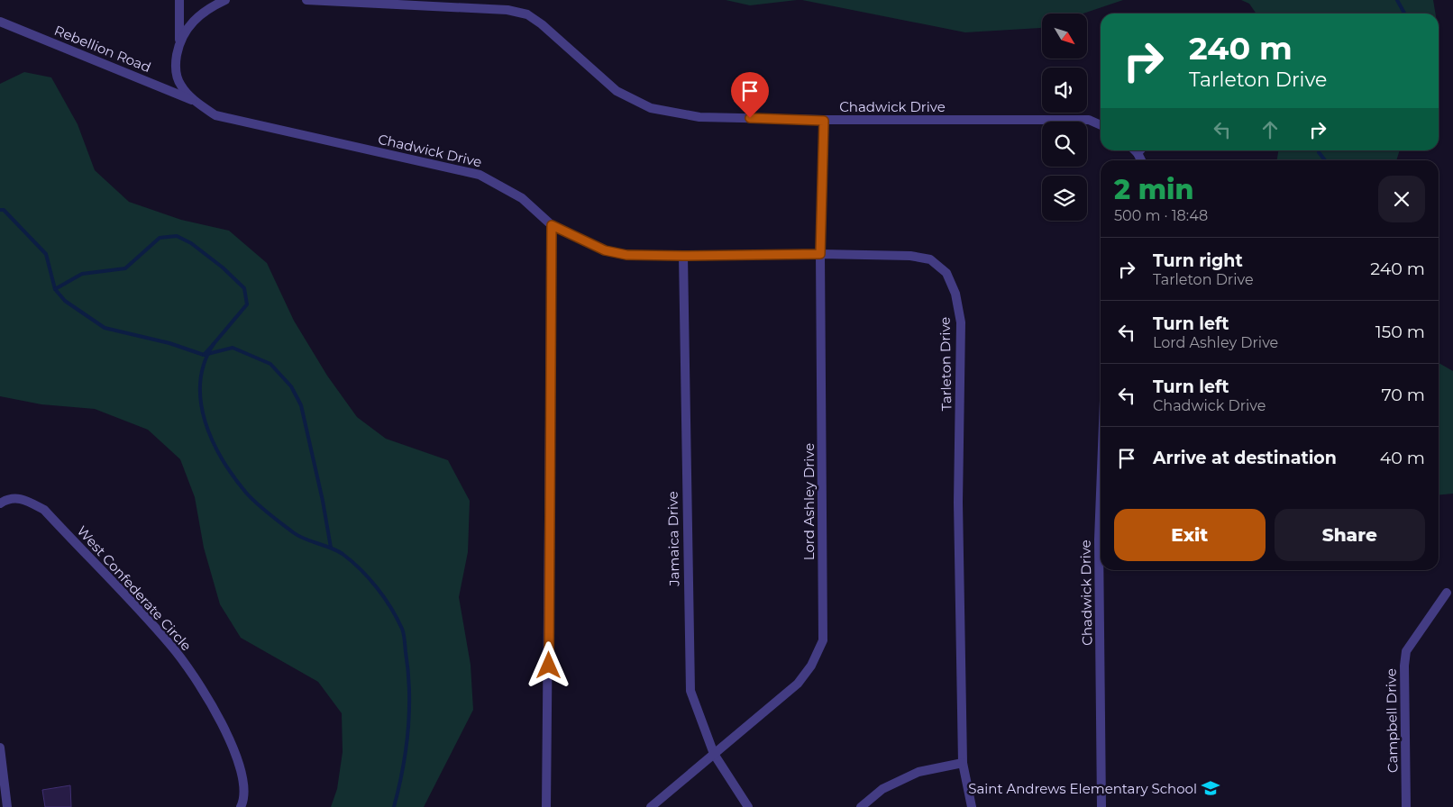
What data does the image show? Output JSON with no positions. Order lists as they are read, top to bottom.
{
  "streets": {
    "street": [
      "Rebellion Road",
      "Chadwick Drive",
      "Tarleton Drive",
      "Lord Ashley Drive",
      "Jamaica Drive",
      "West Confederate Circle",
      "Campbell Drive"
    ]
  },
  "crossings": [
    ["Rebellion Road", "Chadwick Drive"],
    ["Chadwick Drive", "Tarleton Drive"],
    ["Chadwick Drive", "Lord Ashley Drive"],
    ["Tarleton Drive", "Lord Ashley Drive"],
    ["Tarleton Drive", "Jamaica Drive"],
    ["Lord Ashley Drive", "Jamaica Drive"]
  ],
  "places": {
    "school or university": ["Saint Andrews Elementary School"]
  },
  "north": "bottom right",
  "page": {
    "turn": ["240 m", "Tarleton Drive"],
    "heading": ["2 min", "500 m · 18:48"],
    "list": [
      {
        "name": "Turn right",
        "note": "Tarleton Drive",
        "value": "240 m"
      },
      {
        "name": "Turn left",
        "note": "Lord Ashley Drive",
        "value": "150 m"
      },
      {
        "name": "Turn left",
        "note": "Chadwick Drive",
        "value": "70 m"
      },
      {
        "name": "Arrive at destination",
        "value": "40 m"
      }
    ],
    "buttons": ["Exit", "Share"]
  }
}
